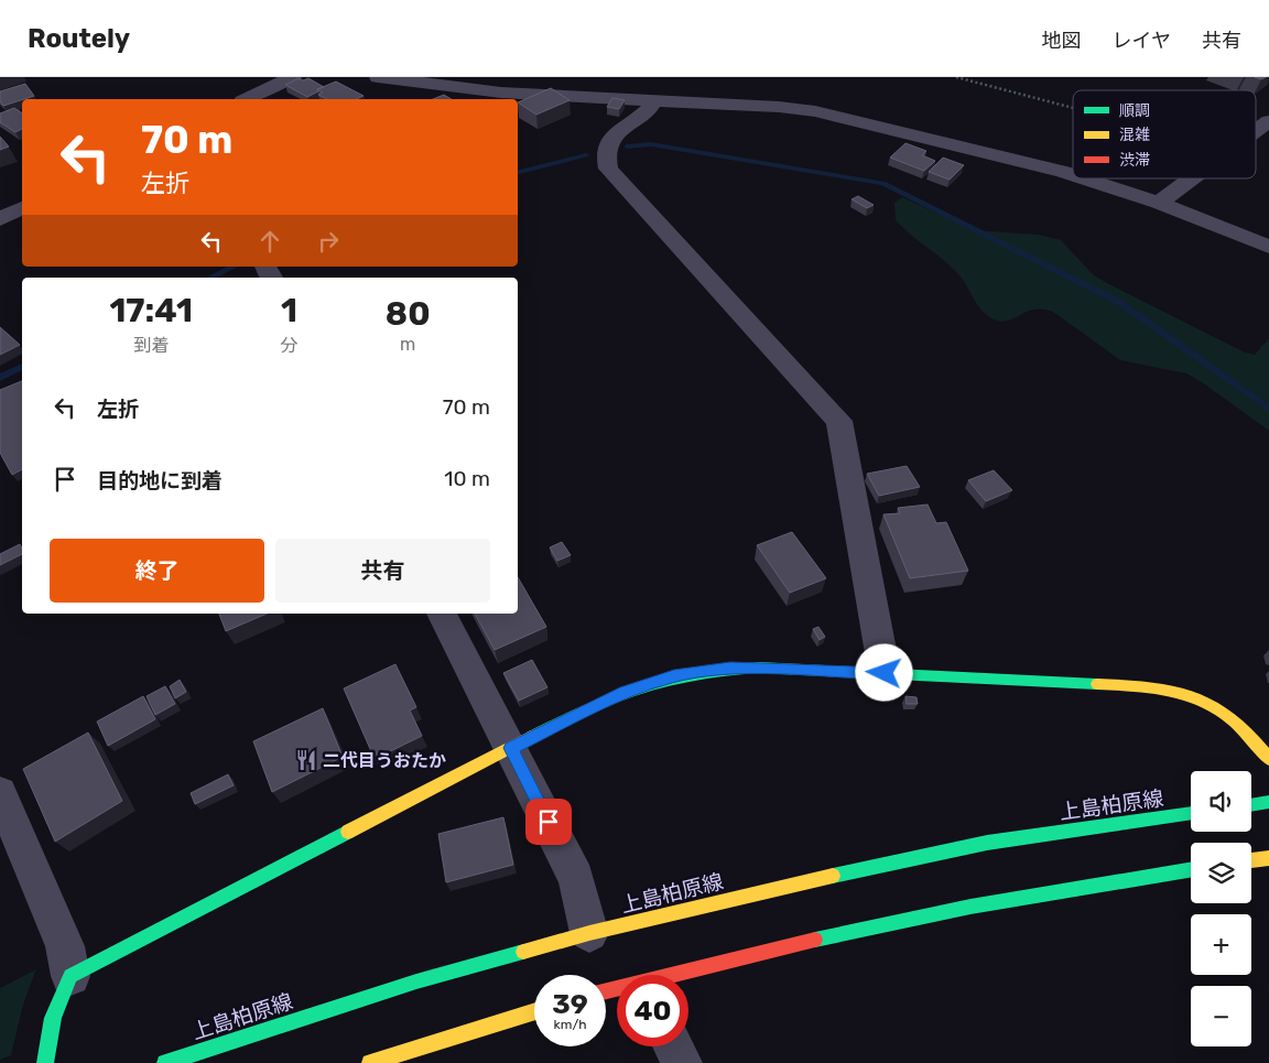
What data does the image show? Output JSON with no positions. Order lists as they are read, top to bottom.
{
  "streets": {
    "street": ["上島柏原線"]
  },
  "places": {
    "restaurant": ["二代目うおたか"]
  },
  "legend": ["順調", "混雑", "渋滞"],
  "page": {
    "header": "Routely",
    "nav": ["地図", "レイヤ", "共有"],
    "turn": ["70 m", "左折"],
    "eta": [
      "17:41",
      "到着",
      "1",
      "分",
      "80",
      "m"
    ],
    "list": [
      {
        "name": "左折",
        "value": "70 m"
      },
      {
        "name": "目的地に到着",
        "value": "10 m"
      }
    ],
    "buttons": ["終了", "共有"],
    "map_buttons": ["+", "−"],
    "speed": "39 km/h",
    "limit": "40"
  }
}
